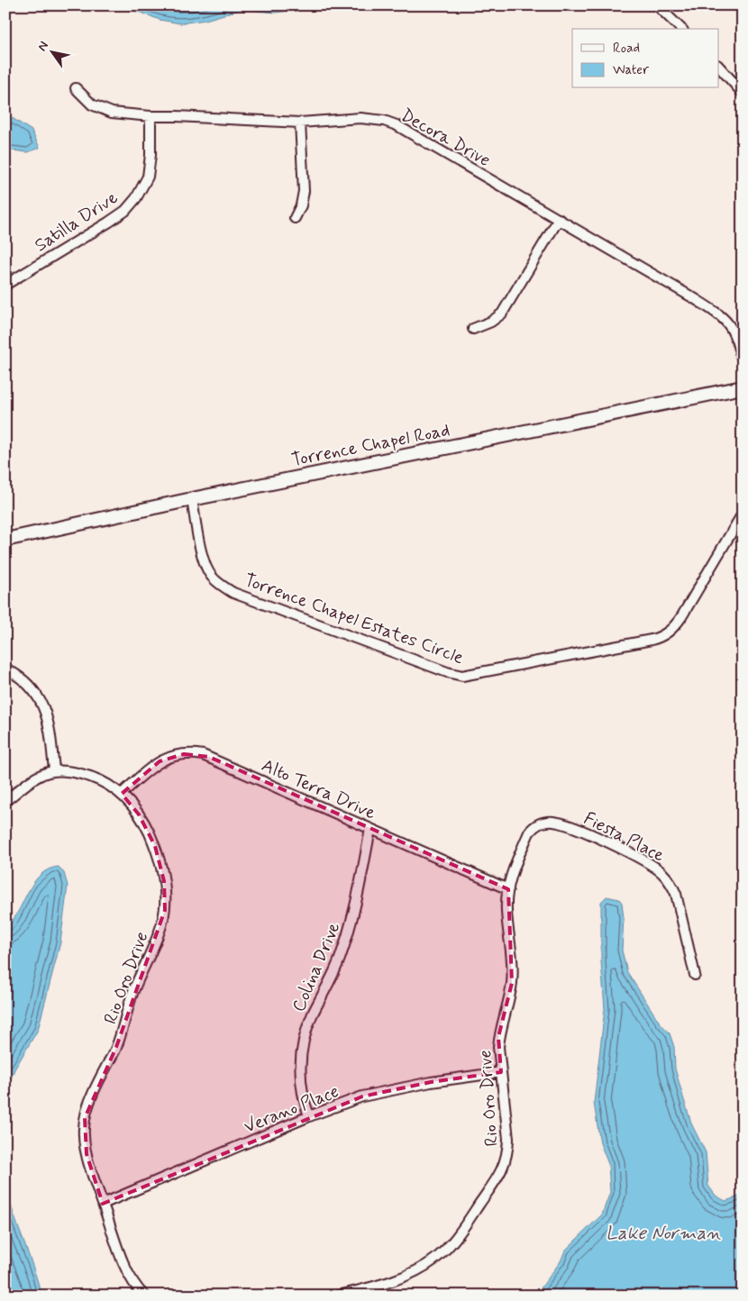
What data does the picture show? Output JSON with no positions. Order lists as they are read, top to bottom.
{
  "streets": {
    "street": [
      "Decora Drive",
      "Satilla Drive",
      "Torrence Chapel Road",
      "Torrence Chapel Estates Circle",
      "Alto Terra Drive",
      "Fiesta Place",
      "Colina Drive",
      "Rio Oro Drive",
      "Verano Place"
    ]
  },
  "crossings": [
    ["Decora Drive", "Satilla Drive"],
    ["Torrence Chapel Road", "Torrence Chapel Estates Circle"],
    ["Alto Terra Drive", "Fiesta Place"],
    ["Alto Terra Drive", "Colina Drive"],
    ["Alto Terra Drive", "Rio Oro Drive"],
    ["Fiesta Place", "Rio Oro Drive"],
    ["Colina Drive", "Verano Place"],
    ["Rio Oro Drive", "Verano Place"]
  ],
  "water": ["Lake Norman"],
  "legend": ["Road", "Water"],
  "north": "top left"
}
